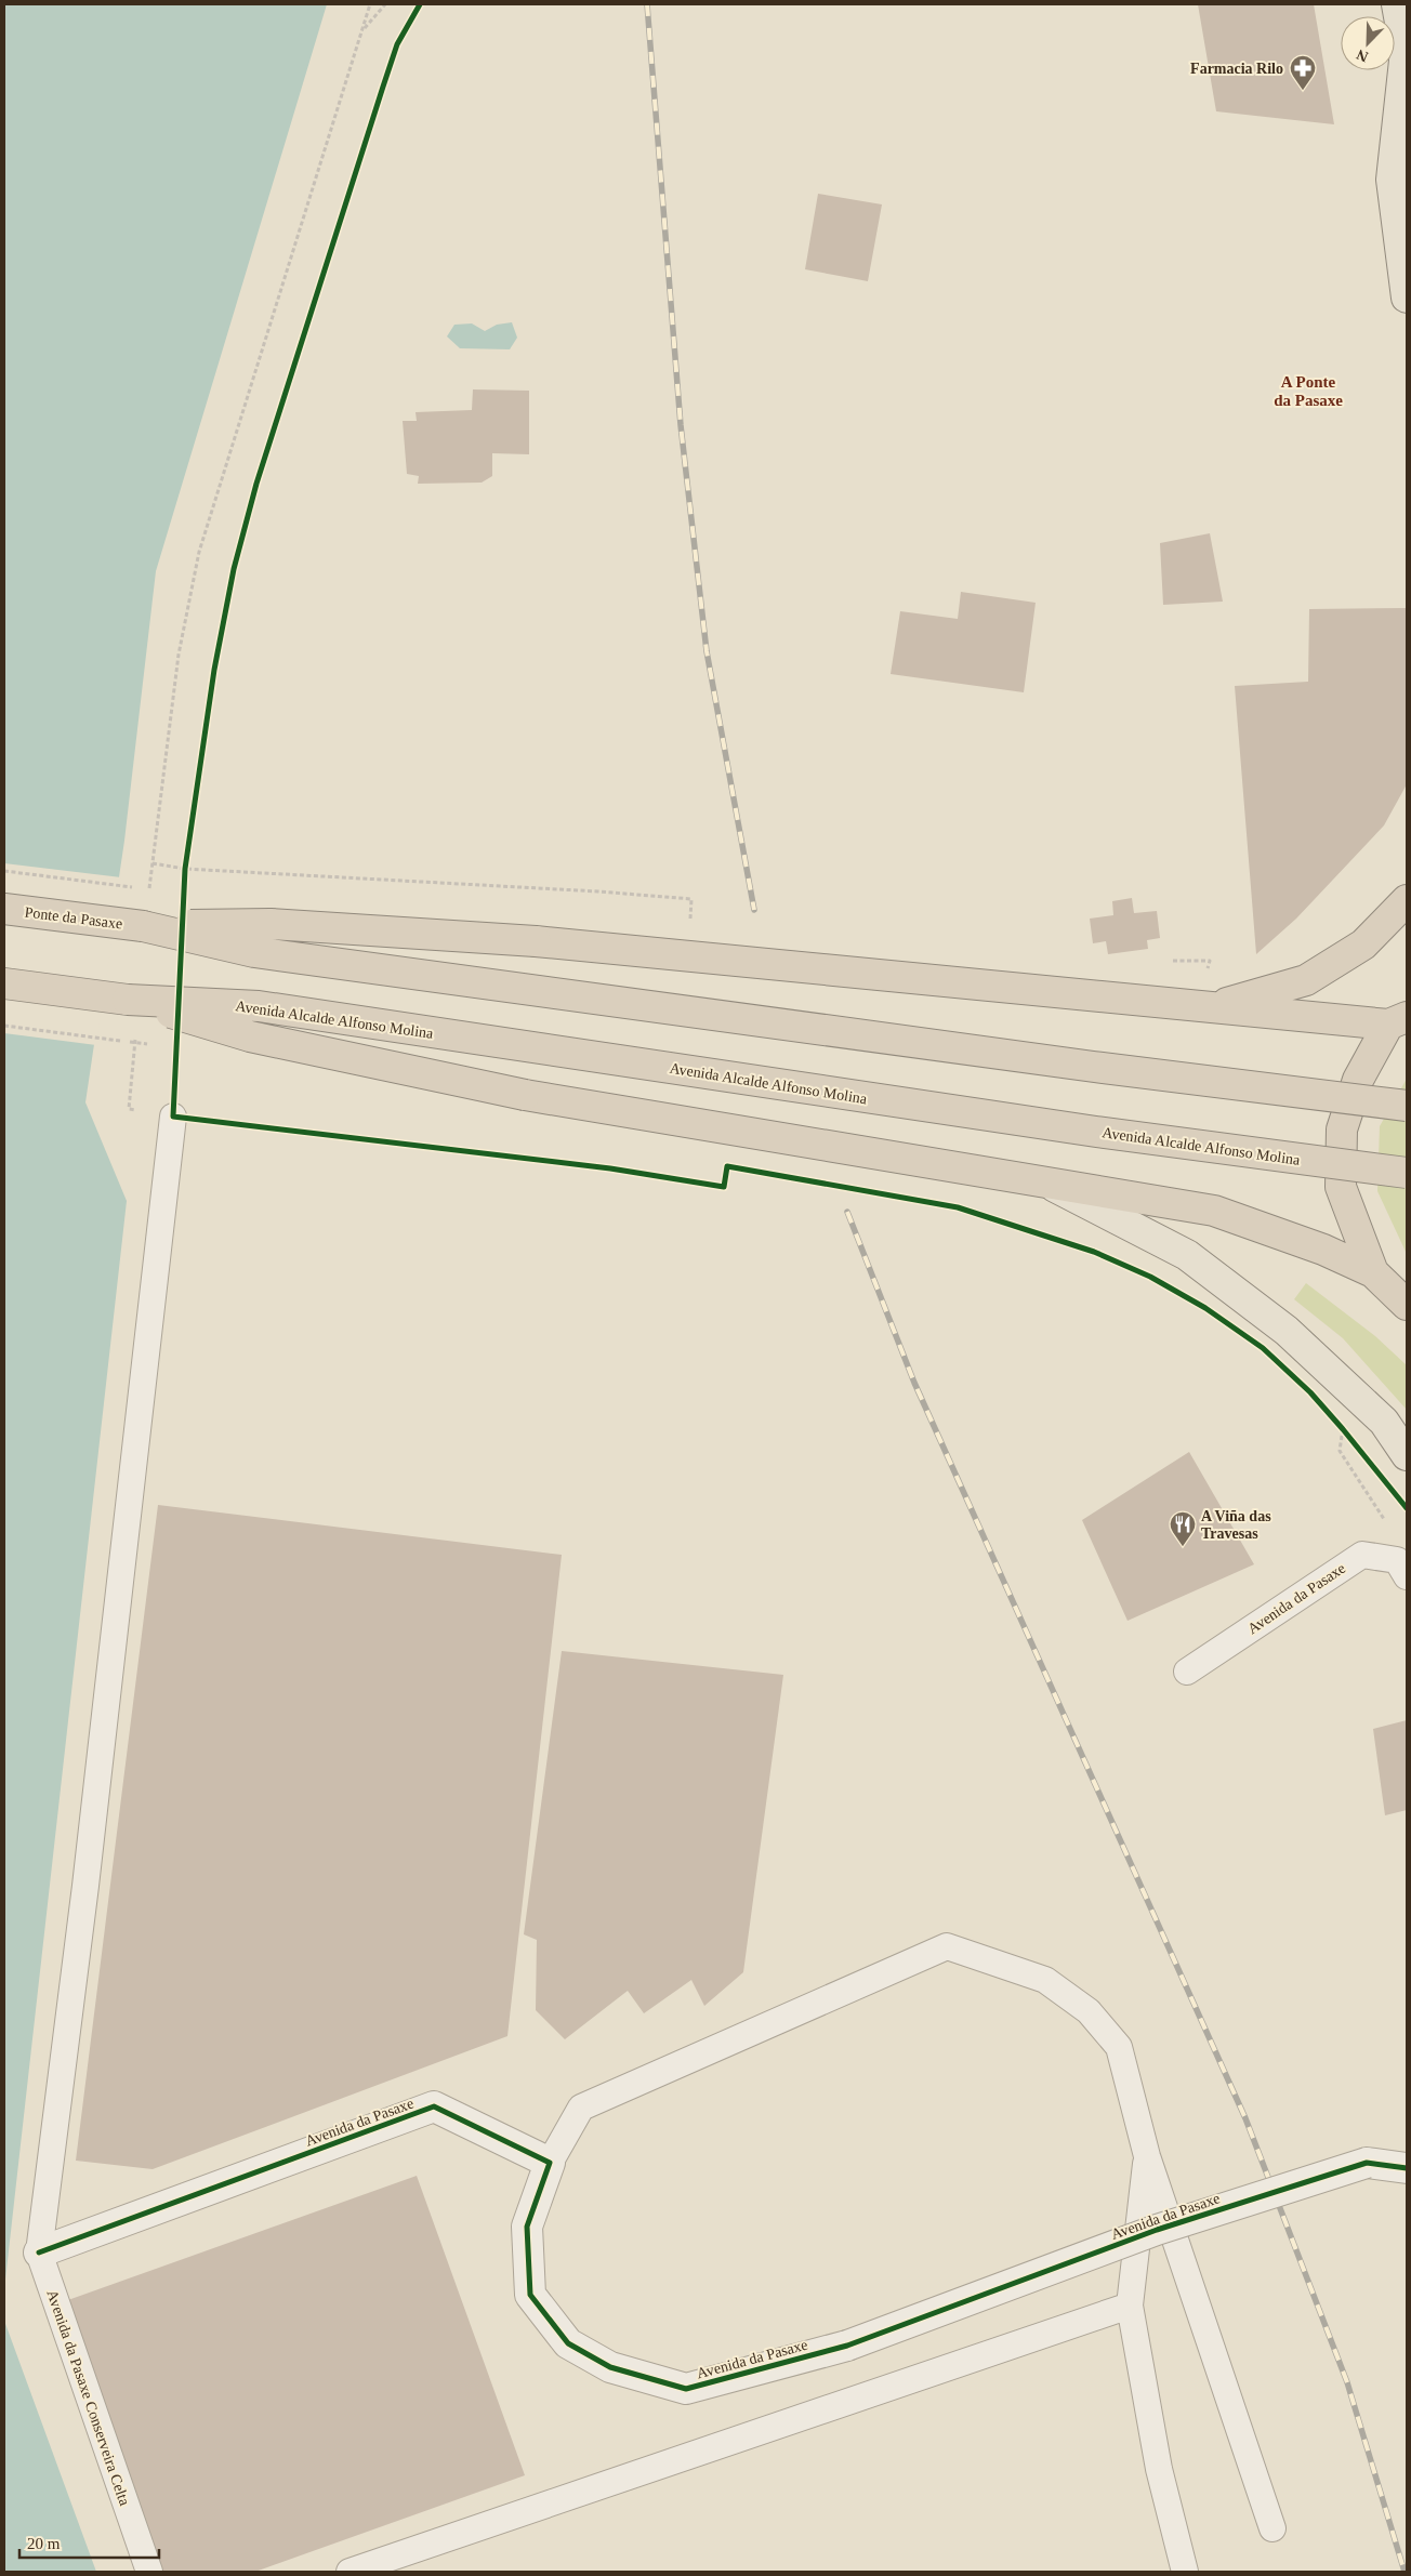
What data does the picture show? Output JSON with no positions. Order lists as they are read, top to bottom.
{
  "streets": {
    "highway": ["Ponte da Pasaxe", "Avenida Alcalde Alfonso Molina"],
    "street": ["Avenida da Pasaxe"],
    "lane": ["Avenida da Pasaxe Conserveira Celta"]
  },
  "crossings": [
    ["Avenida da Pasaxe", "Avenida da Pasaxe Conserveira Celta"]
  ],
  "districts": ["A Ponte da Pasaxe"],
  "places": {
    "pharmacy": ["Farmacia Rilo"],
    "restaurant": ["A Viña das Travesas"]
  },
  "scale_bar": "20 m",
  "north": "bottom left"
}
